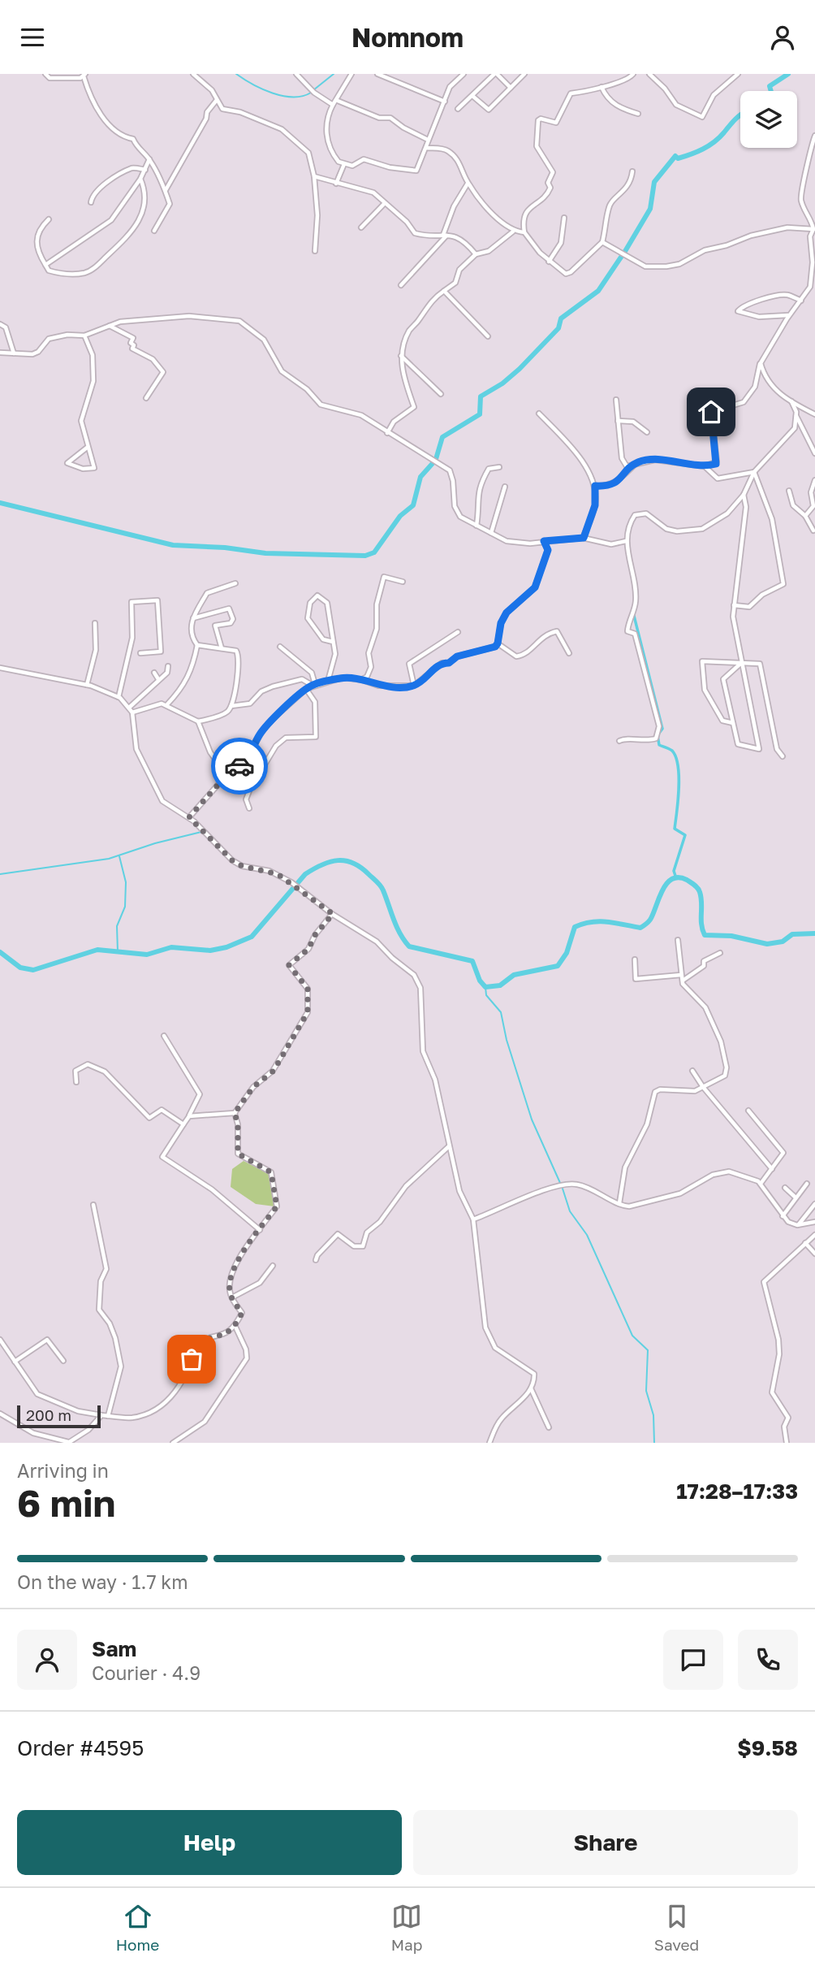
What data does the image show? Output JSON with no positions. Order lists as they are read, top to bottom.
{
  "scale_bar": "200 m",
  "page": {
    "header": "Nomnom",
    "scale": "200 m",
    "heading": ["6 min", "Arriving in", "17:28–17:33"],
    "panel": [
      "Sam",
      "Courier · 4.9",
      "Order #4595",
      "$9.58"
    ],
    "bar": "On the way · 1.7 km",
    "buttons": ["Help", "Share"],
    "tabs": ["Home", "Map", "Saved"]
  }
}
